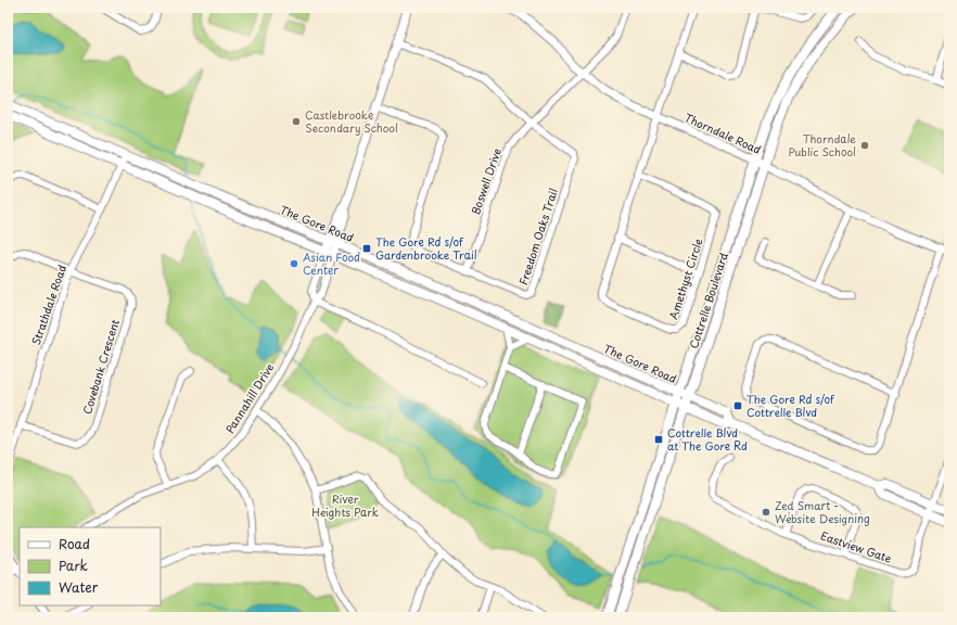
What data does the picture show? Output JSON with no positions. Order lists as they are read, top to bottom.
{
  "streets": {
    "main road": ["The Gore Road", "Cottrelle Boulevard"],
    "street": [
      "Thorndale Road",
      "Boswell Drive",
      "Freedom Oaks Trail",
      "Amethyst Circle",
      "Strathdale Road",
      "Covebank Crescent",
      "Pannahill Drive",
      "Eastview Gate"
    ]
  },
  "crossings": [
    ["Thorndale Road", "Boswell Drive"],
    ["Thorndale Road", "Amethyst Circle"],
    ["Thorndale Road", "Cottrelle Boulevard"],
    ["Boswell Drive", "Freedom Oaks Trail"],
    ["The Gore Road", "Cottrelle Boulevard"],
    ["The Gore Road", "Strathdale Road"],
    ["The Gore Road", "Pannahill Drive"],
    ["The Gore Road", "Eastview Gate"],
    ["Strathdale Road", "Covebank Crescent"]
  ],
  "parks": ["River Heights Park"],
  "places": {
    "other": [
      "Castlebrooke Secondary School",
      "Thorndale Public School",
      "Asian Food Center",
      "Zed Smart - Website Designing"
    ],
    "transit": ["The Gore Rd s/of Gardenbrooke Trail", "The Gore Rd s/of Cottrelle Blvd", "Cottrelle Blvd at The Gore Rd"]
  },
  "legend": ["Road", "Park", "Water"]
}
